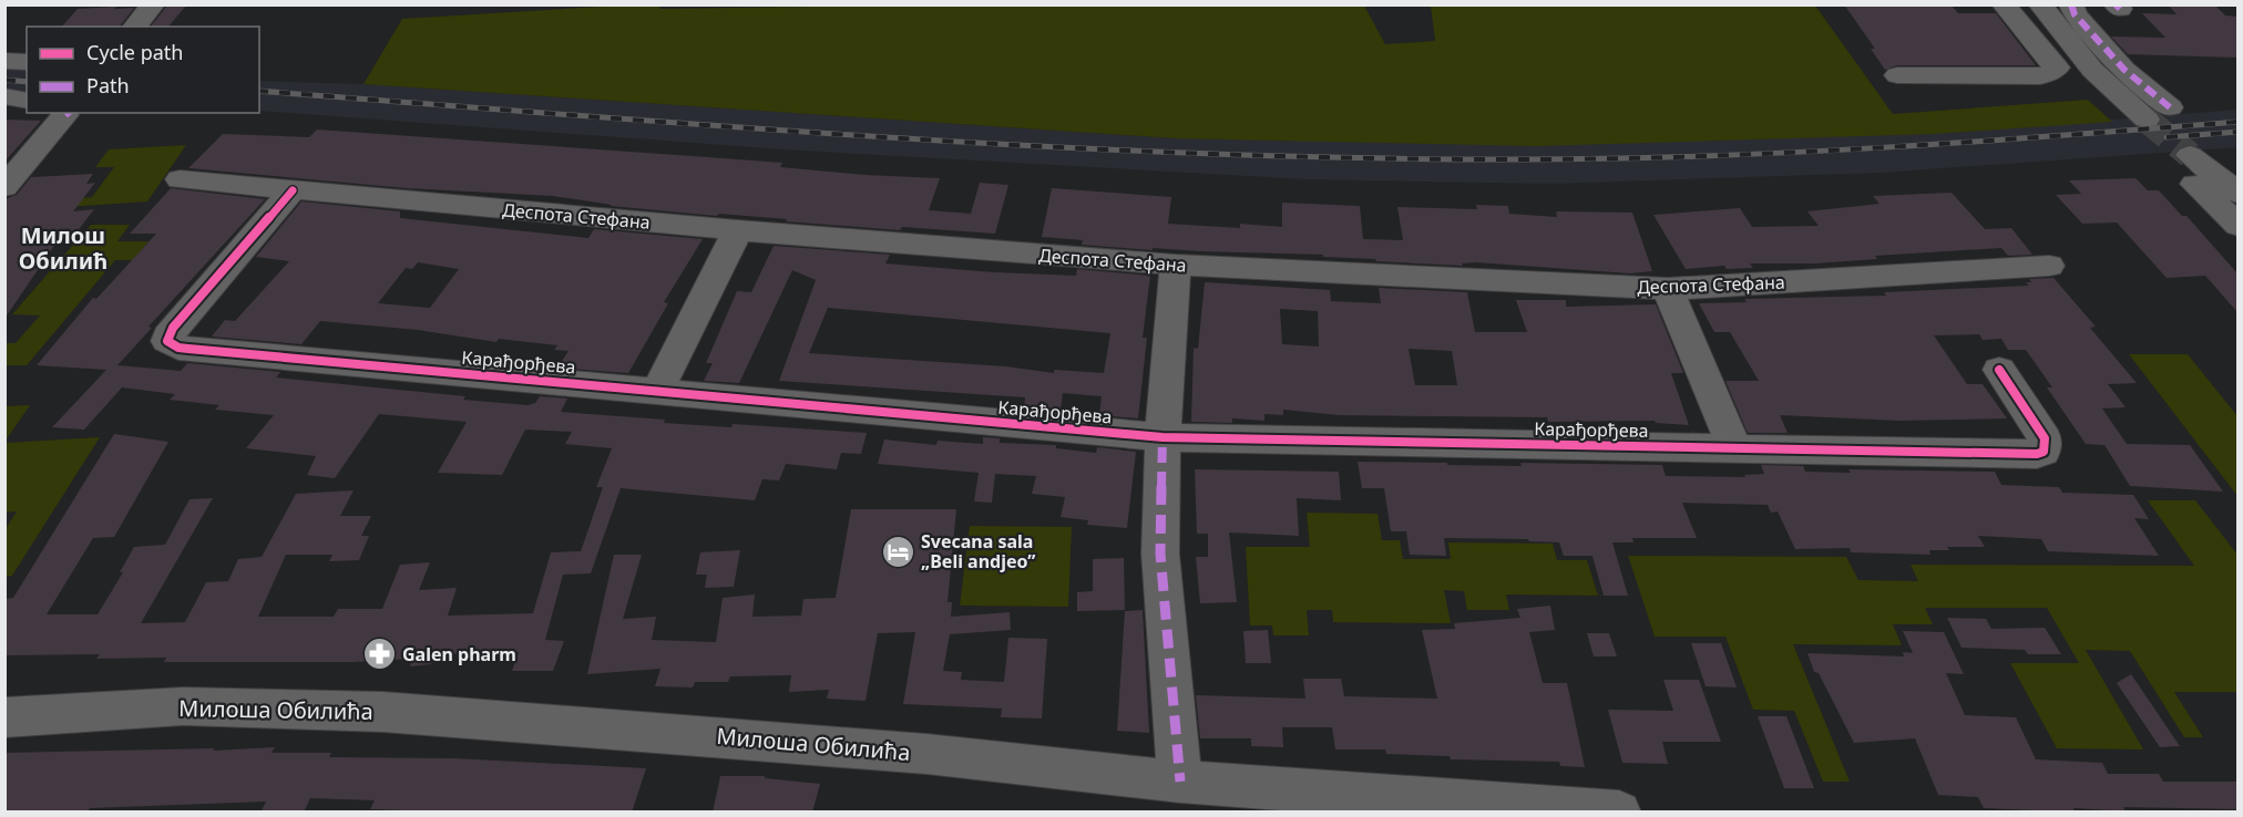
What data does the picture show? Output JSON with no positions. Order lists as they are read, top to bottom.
{
  "streets": {
    "street": ["Деспота Стефана", "Карађорђева", "Милоша Обилића"]
  },
  "crossings": [
    ["Деспота Стефана", "Карађорђева"]
  ],
  "districts": ["Милош Обилић"],
  "places": {
    "hotel": ["Svecana sala „Beli andjeo”"],
    "pharmacy": ["Galen pharm"]
  },
  "legend": ["Cycle path", "Path"]
}
